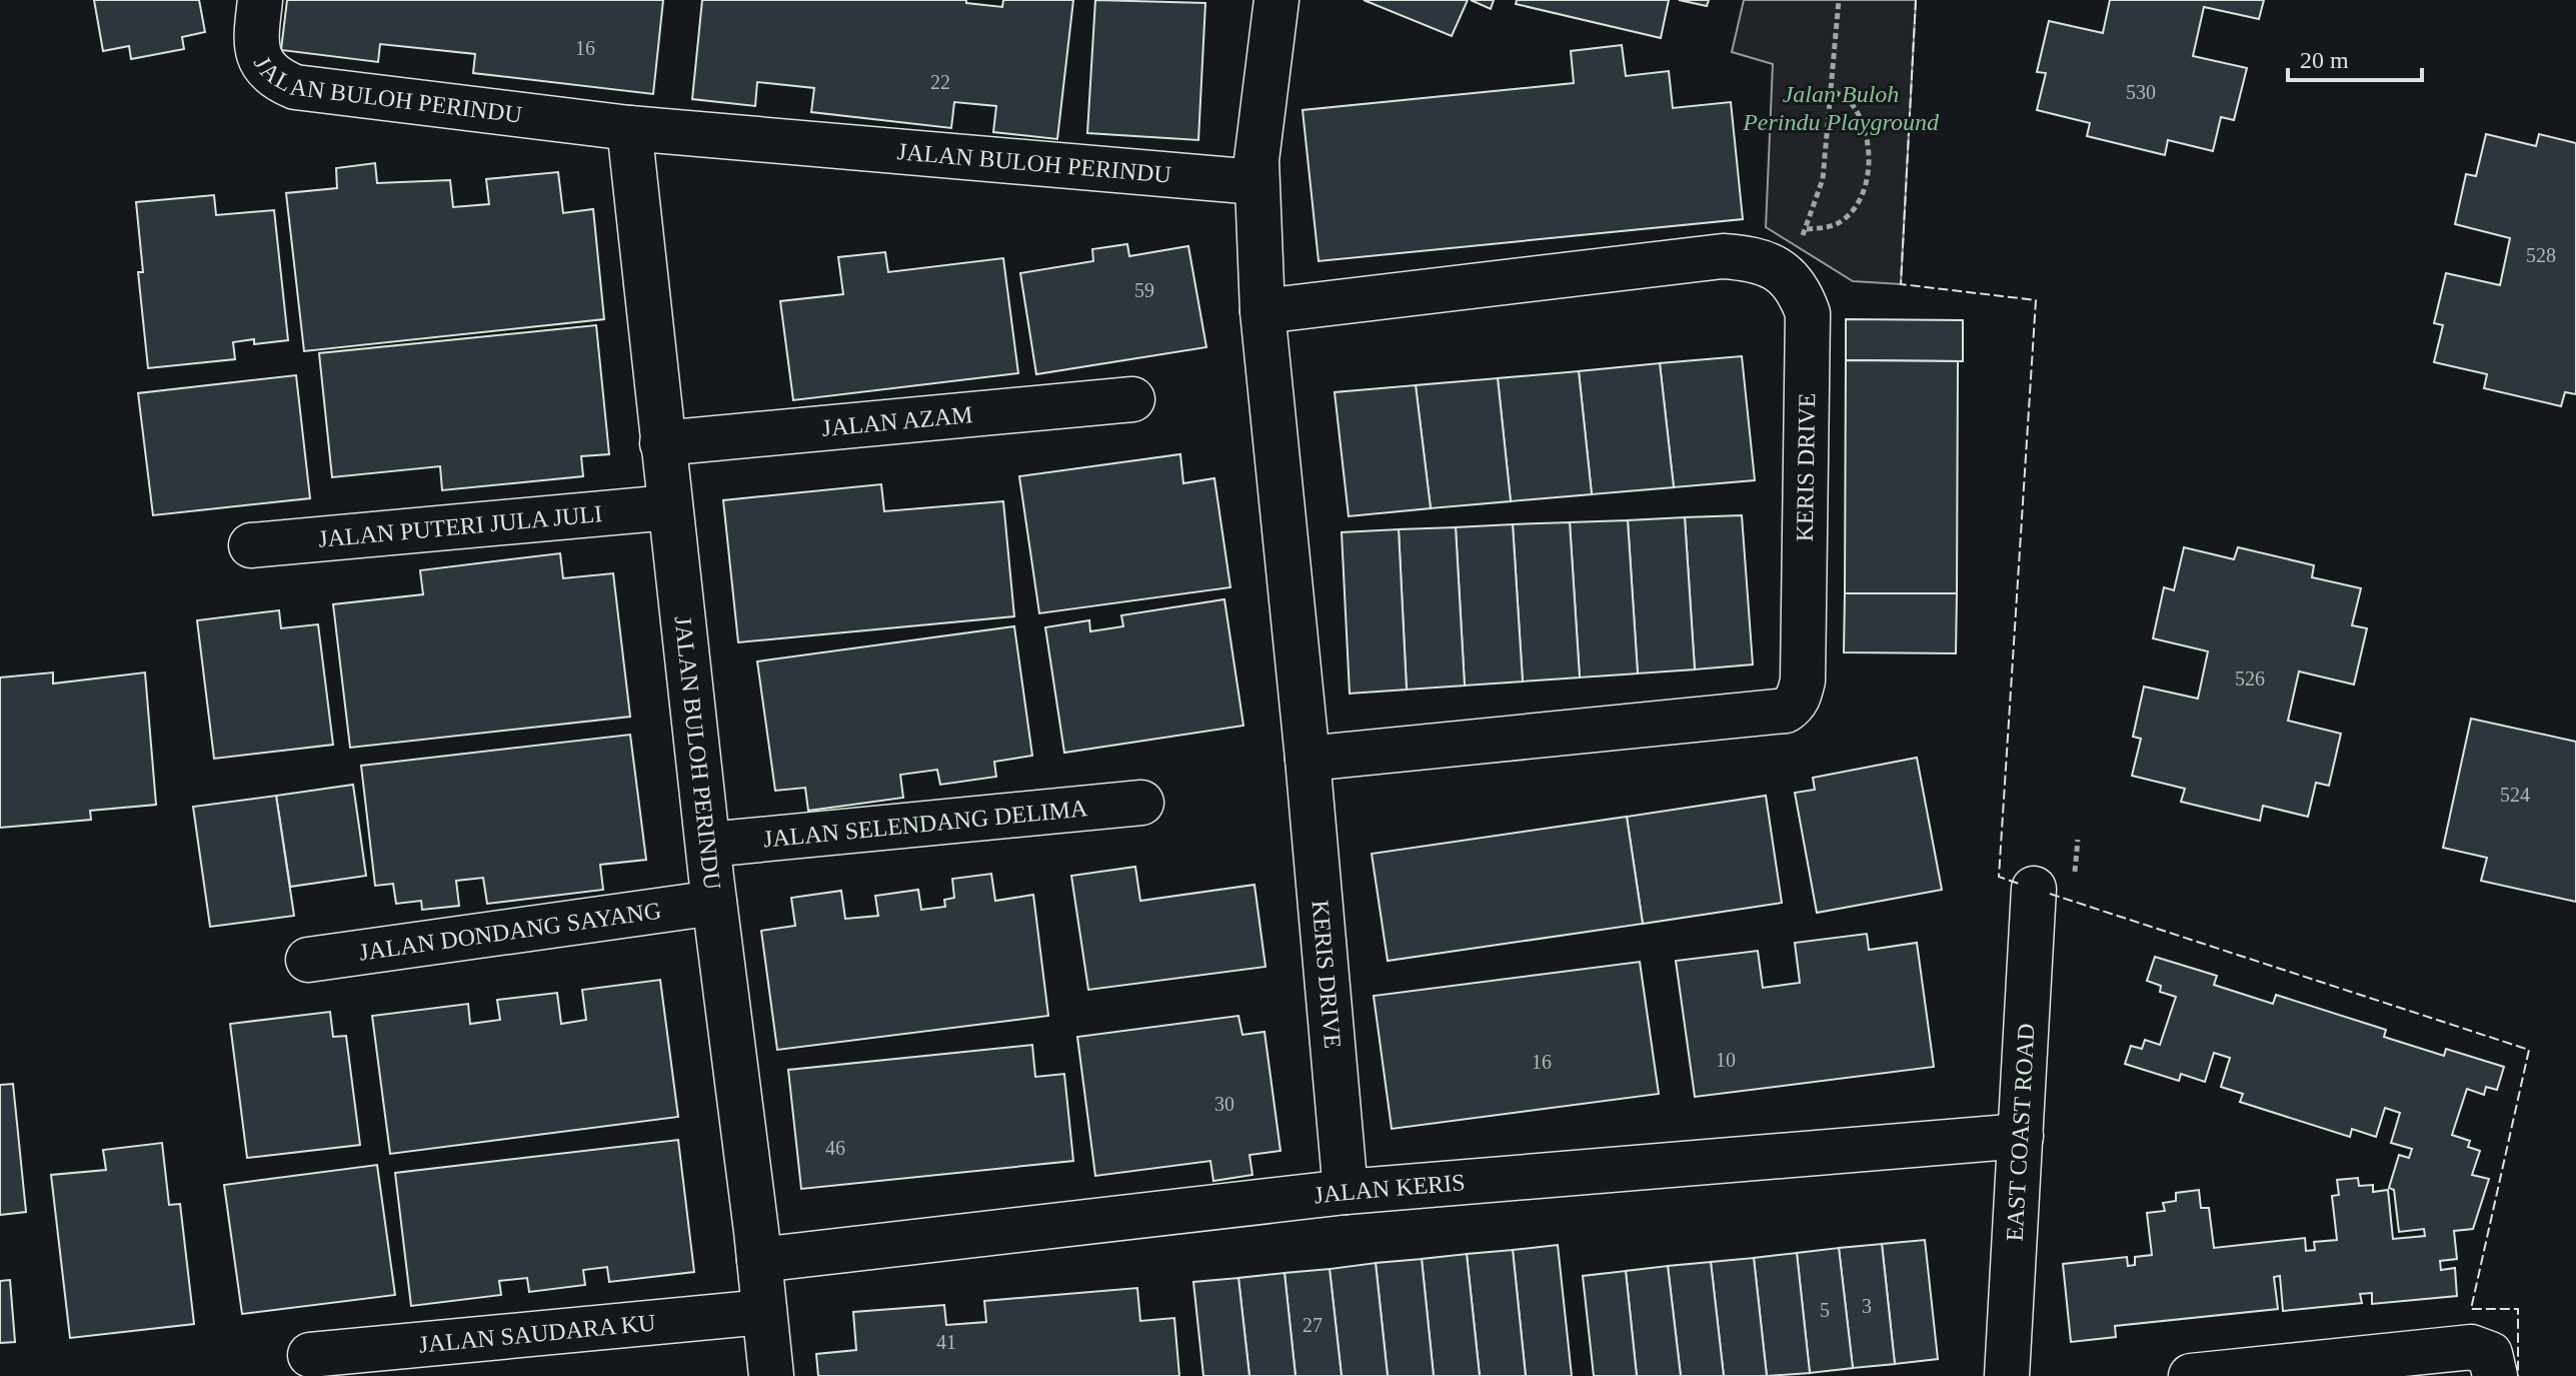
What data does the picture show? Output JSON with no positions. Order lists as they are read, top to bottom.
{
  "streets": {
    "street": [
      "JALAN BULOH PERINDU",
      "JALAN AZAM",
      "KERIS DRIVE",
      "JALAN PUTERI JULA JULI",
      "JALAN SELENDANG DELIMA",
      "JALAN DONDANG SAYANG",
      "EAST COAST ROAD",
      "JALAN KERIS",
      "JALAN SAUDARA KU"
    ]
  },
  "crossings": [
    ["JALAN BULOH PERINDU", "JALAN AZAM"],
    ["JALAN BULOH PERINDU", "KERIS DRIVE"],
    ["JALAN BULOH PERINDU", "JALAN PUTERI JULA JULI"],
    ["JALAN BULOH PERINDU", "JALAN SELENDANG DELIMA"],
    ["JALAN BULOH PERINDU", "JALAN DONDANG SAYANG"],
    ["JALAN BULOH PERINDU", "JALAN KERIS"],
    ["JALAN BULOH PERINDU", "JALAN SAUDARA KU"],
    ["KERIS DRIVE", "JALAN KERIS"],
    ["EAST COAST ROAD", "JALAN KERIS"]
  ],
  "parks": ["Jalan Buloh Perindu Playground"],
  "house_numbers": [
    "16",
    "22",
    "530",
    "528",
    "59",
    "526",
    "524",
    "10",
    "16",
    "30",
    "46",
    "3",
    "5",
    "27",
    "41"
  ],
  "scale_bar": "20 m"
}
